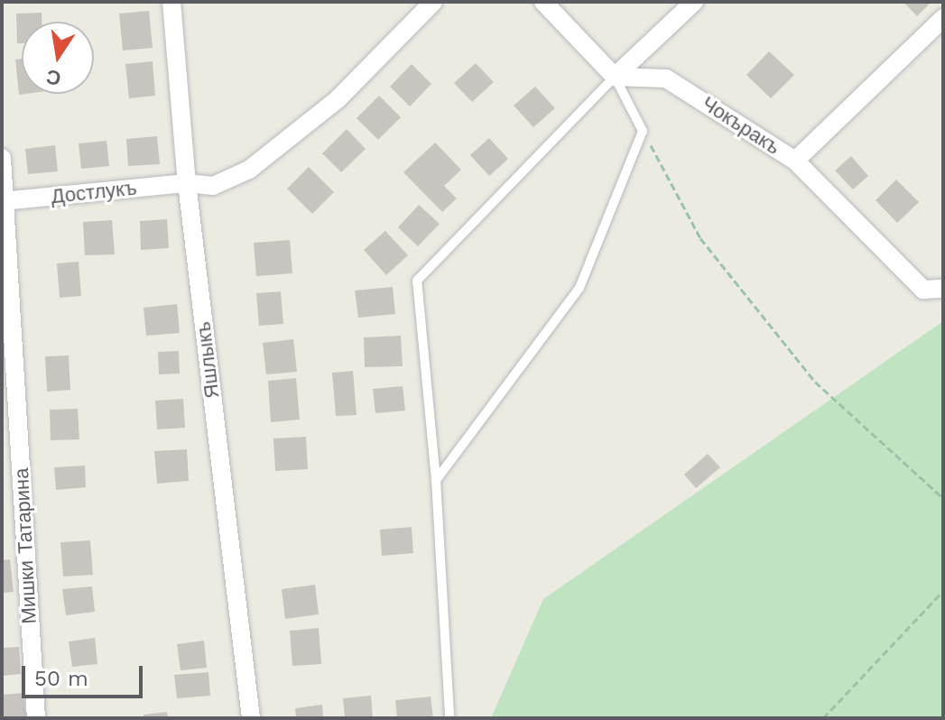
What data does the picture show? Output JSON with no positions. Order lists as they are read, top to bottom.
{
  "streets": {
    "street": [
      "Чокъракъ",
      "Достлукъ",
      "Яшлыкъ",
      "Мишки Татарина"
    ]
  },
  "crossings": [
    ["Достлукъ", "Яшлыкъ"],
    ["Достлукъ", "Мишки Татарина"]
  ],
  "scale_bar": "50 m",
  "north": "bottom"
}
